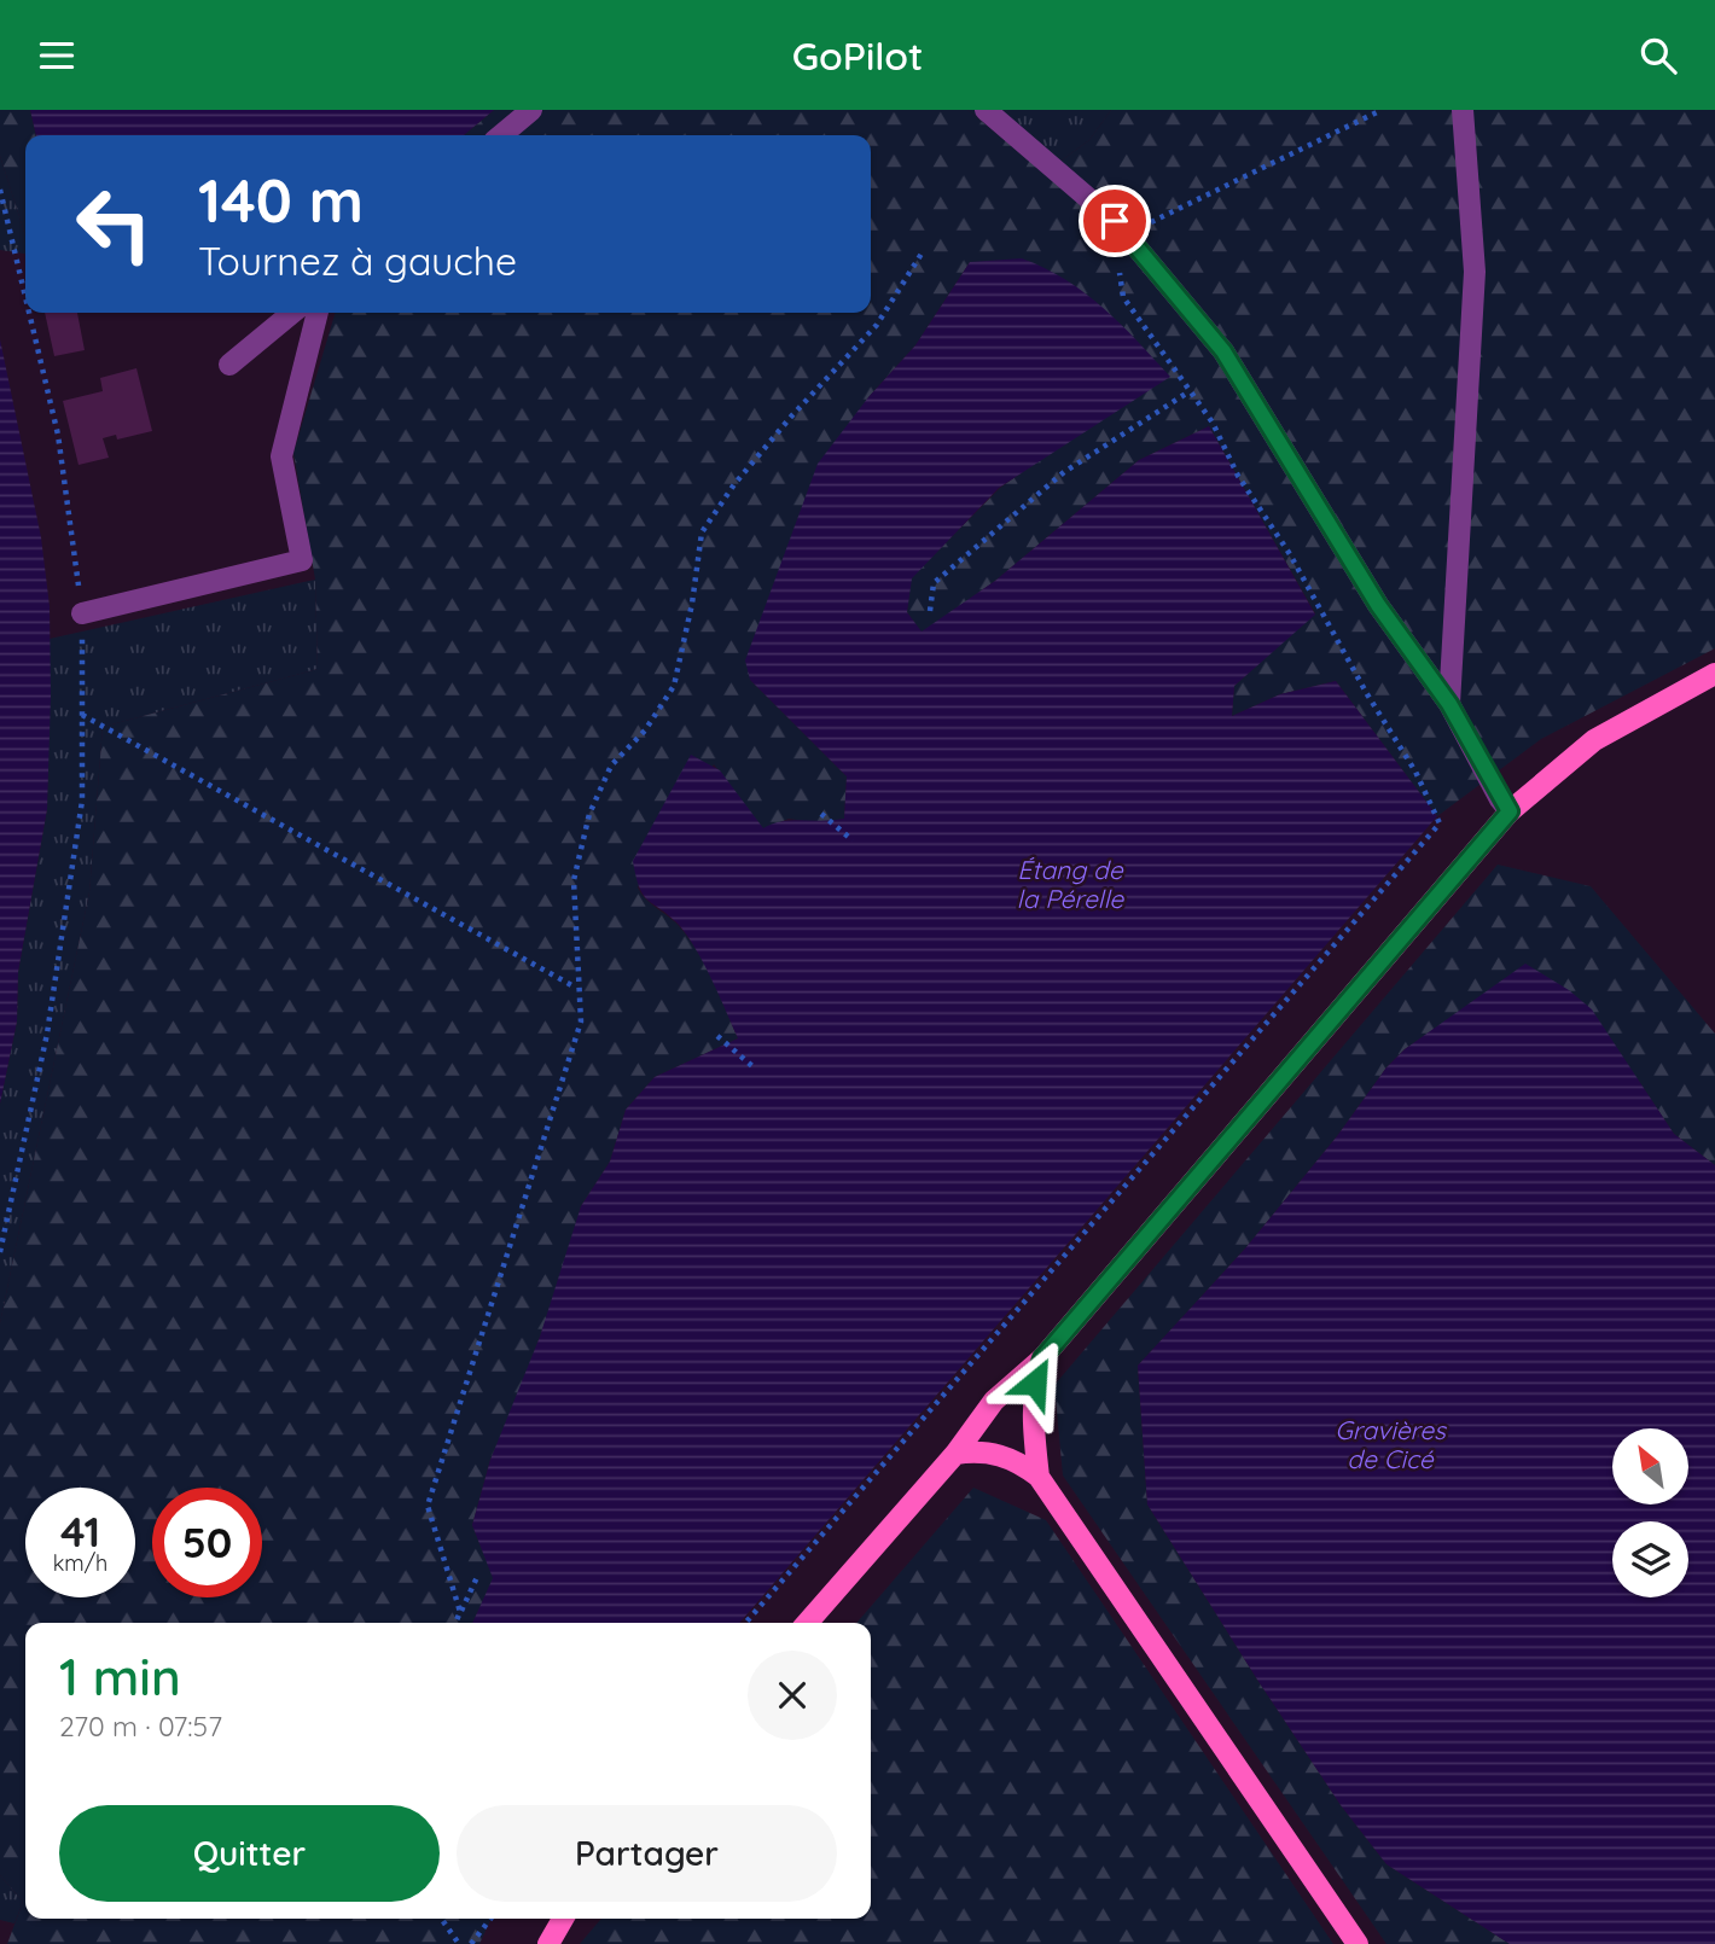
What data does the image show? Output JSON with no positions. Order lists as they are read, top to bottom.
{
  "water": ["Étang de la Pérelle", "Gravières de Cicé"],
  "north": "top left",
  "page": {
    "header": "GoPilot",
    "turn": ["140 m", "Tournez à gauche"],
    "speed": "41 km/h",
    "limit": "50",
    "heading": ["1 min", "270 m · 07:57"],
    "buttons": ["Quitter", "Partager"]
  }
}
